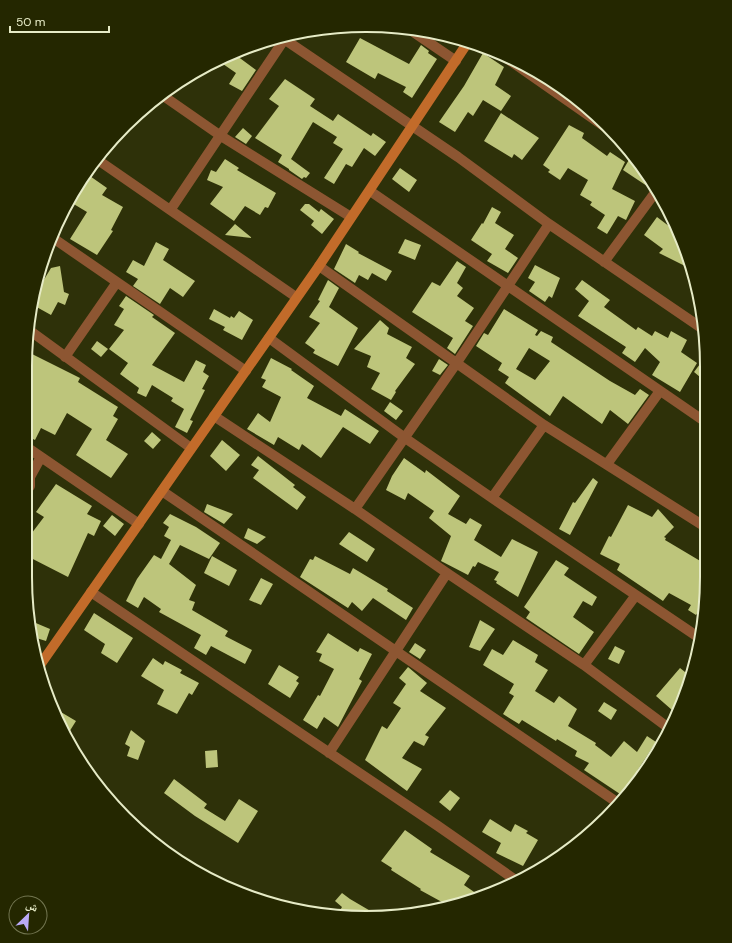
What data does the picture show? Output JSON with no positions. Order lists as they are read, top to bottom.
{
  "scale_bar": "50 m",
  "north": "top right"
}
